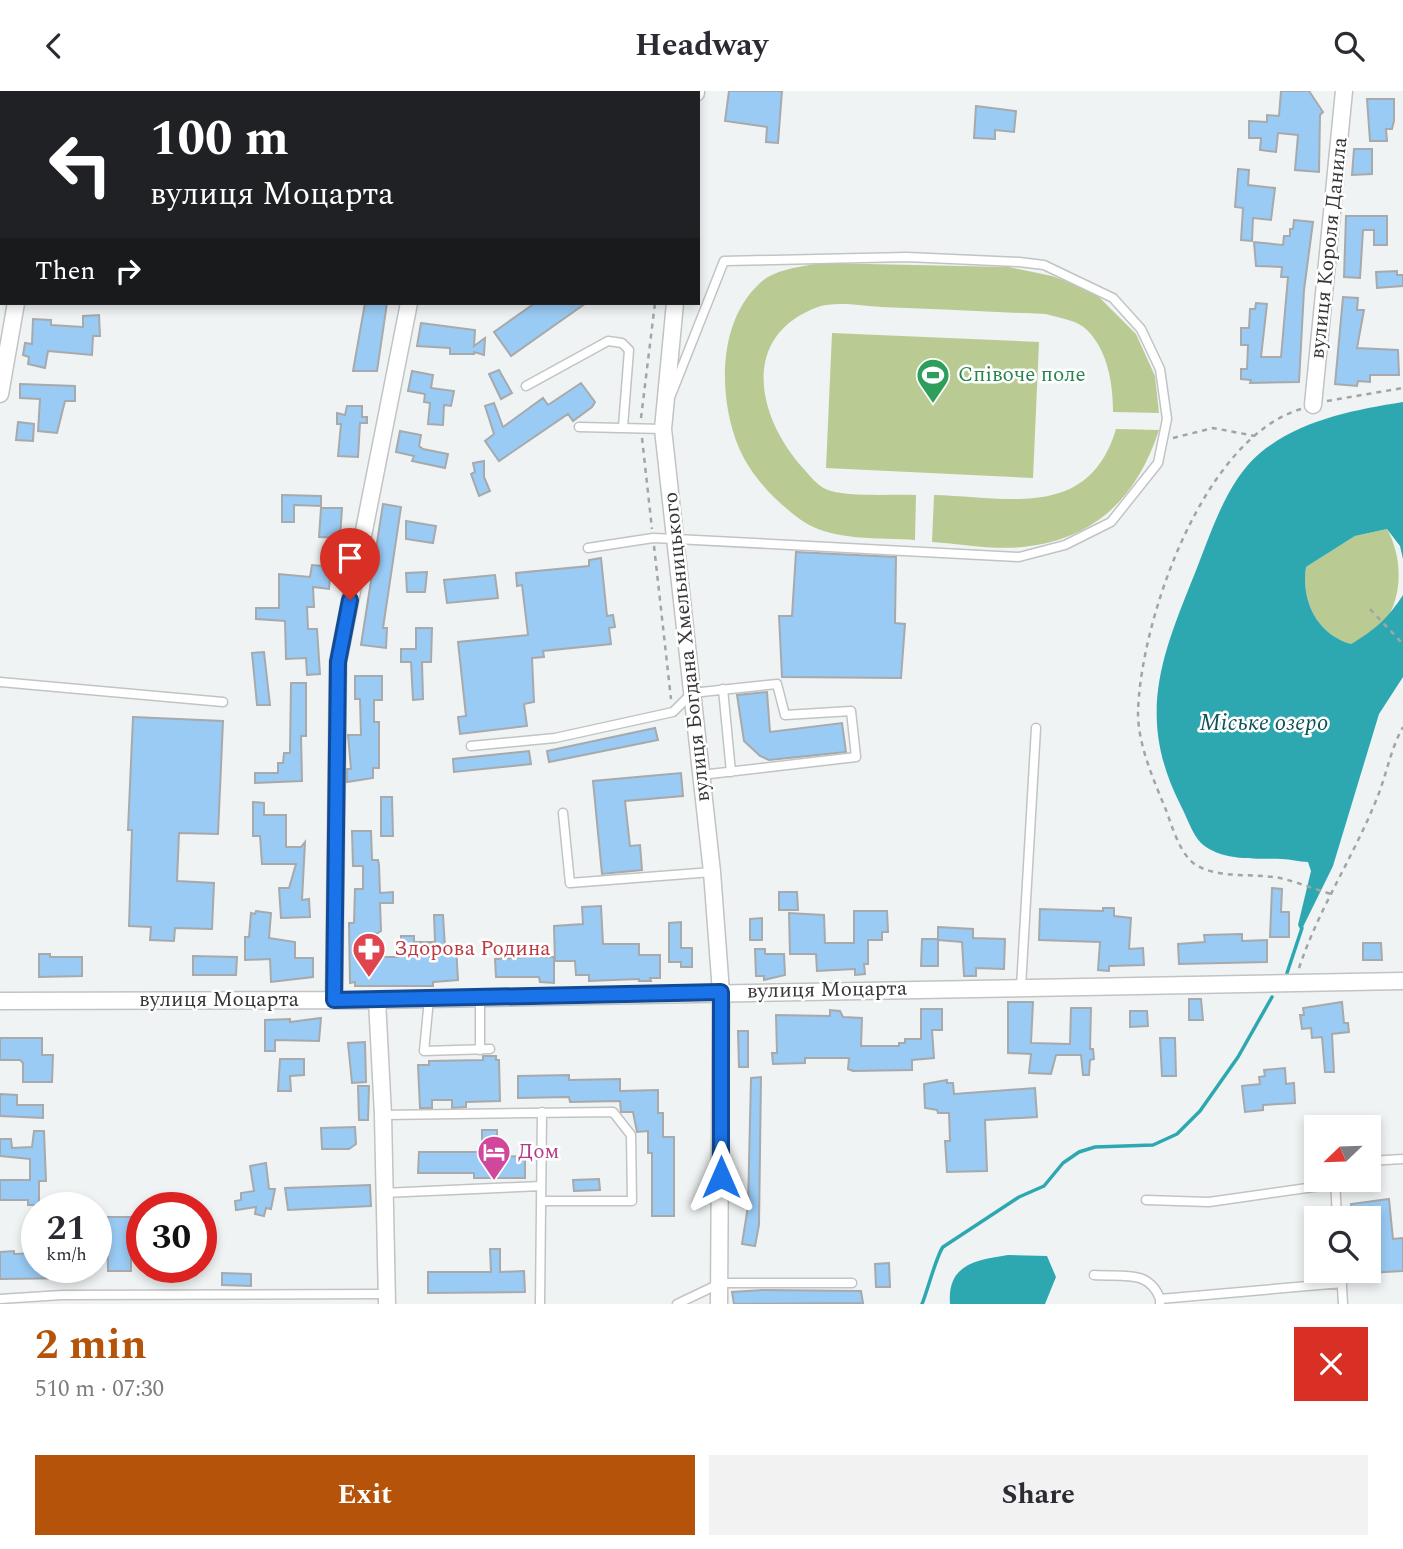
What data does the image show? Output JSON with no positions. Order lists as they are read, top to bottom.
{
  "streets": {
    "street": ["вулиця Короля Данила", "вулиця Богдана Хмельницького", "вулиця Моцарта"]
  },
  "crossings": [
    ["вулиця Богдана Хмельницького", "вулиця Моцарта"]
  ],
  "water": ["Міське озеро"],
  "places": {
    "sports": ["Співоче поле"],
    "pharmacy": ["Здорова Родина"],
    "hotel": ["Дом"]
  },
  "north": "bottom left",
  "page": {
    "header": "Headway",
    "turn": ["100 m", "вулиця Моцарта"],
    "then": "Then",
    "speed": "21 km/h",
    "limit": "30",
    "heading": ["2 min", "510 m · 07:30"],
    "buttons": ["Exit", "Share"]
  }
}
